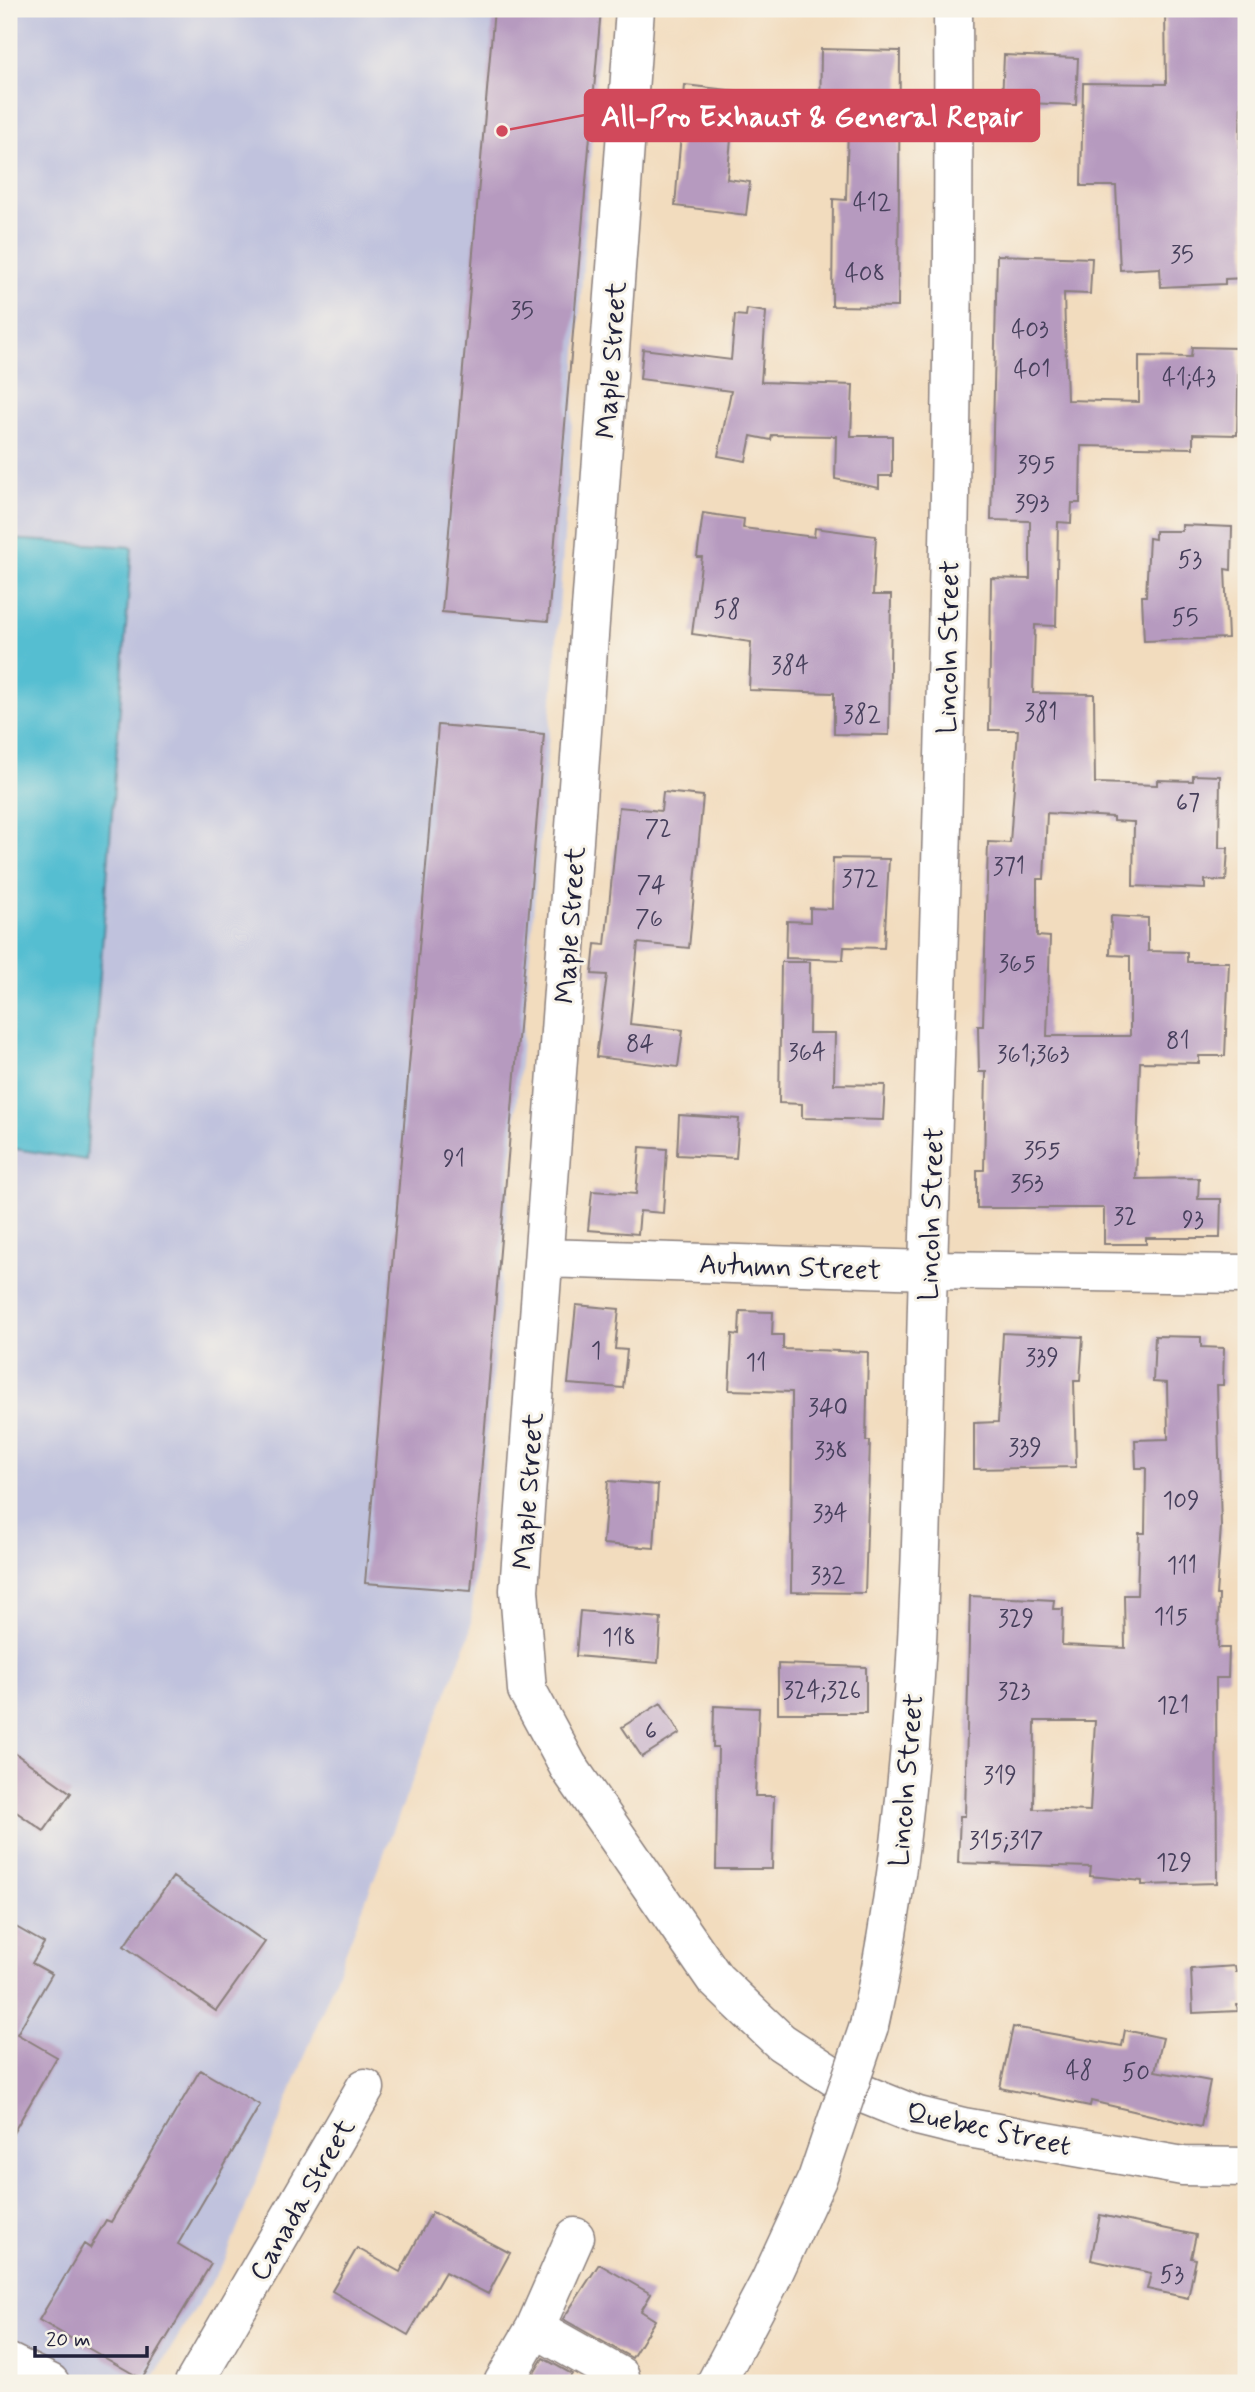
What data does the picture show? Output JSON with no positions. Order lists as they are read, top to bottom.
{
  "streets": {
    "street": [
      "Maple Street",
      "Lincoln Street",
      "Autumn Street",
      "Quebec Street",
      "Canada Street"
    ]
  },
  "crossings": [
    ["Maple Street", "Autumn Street"],
    ["Maple Street", "Quebec Street"],
    ["Lincoln Street", "Autumn Street"]
  ],
  "places": ["All-Pro Exhaust & General Repair"],
  "house_numbers": [
    "412",
    "35",
    "408",
    "35",
    "403",
    "401",
    "41;43",
    "395",
    "393",
    "53",
    "58",
    "55",
    "384",
    "381",
    "382",
    "67",
    "72",
    "371",
    "372",
    "74",
    "76",
    "365",
    "81",
    "84",
    "364",
    "361;363",
    "355",
    "91",
    "353",
    "32",
    "93",
    "1",
    "339",
    "11",
    "340",
    "339",
    "338",
    "109",
    "334",
    "111",
    "332",
    "115",
    "329",
    "118",
    "324;326",
    "323",
    "121",
    "6",
    "319",
    "315;317",
    "129",
    "48",
    "50",
    "53"
  ],
  "scale_bar": "20 m"
}
